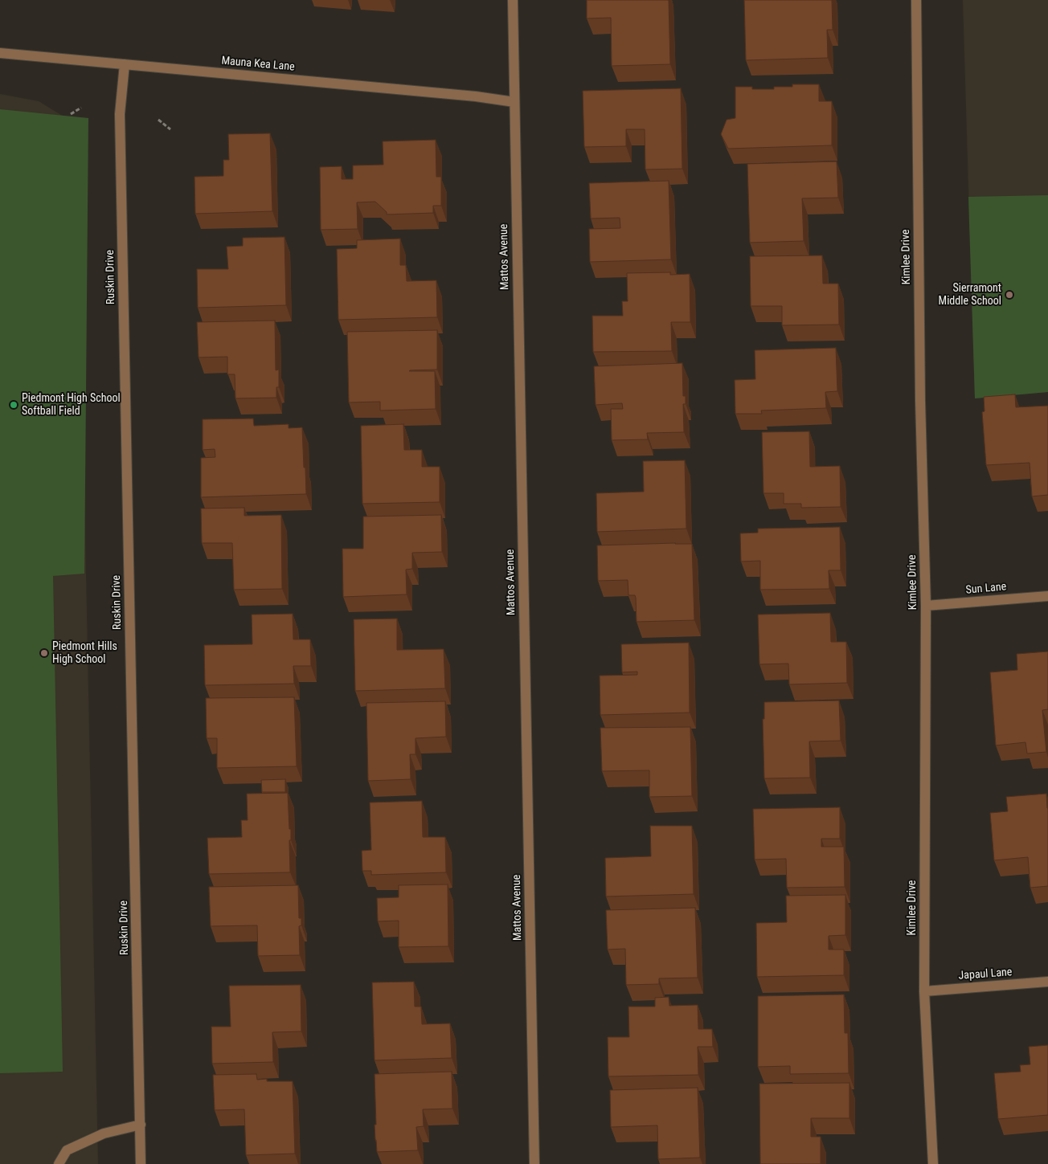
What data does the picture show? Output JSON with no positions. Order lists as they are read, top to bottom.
{
  "streets": {
    "street": [
      "Mauna Kea Lane",
      "Mattos Avenue",
      "Kimlee Drive",
      "Ruskin Drive",
      "Sun Lane",
      "Japaul Lane"
    ]
  },
  "crossings": [
    ["Mauna Kea Lane", "Mattos Avenue"],
    ["Mauna Kea Lane", "Ruskin Drive"],
    ["Kimlee Drive", "Sun Lane"],
    ["Kimlee Drive", "Japaul Lane"]
  ],
  "places": ["Sierramont Middle School", "Piedmont High School Softball Field", "Piedmont Hills High School"]
}
